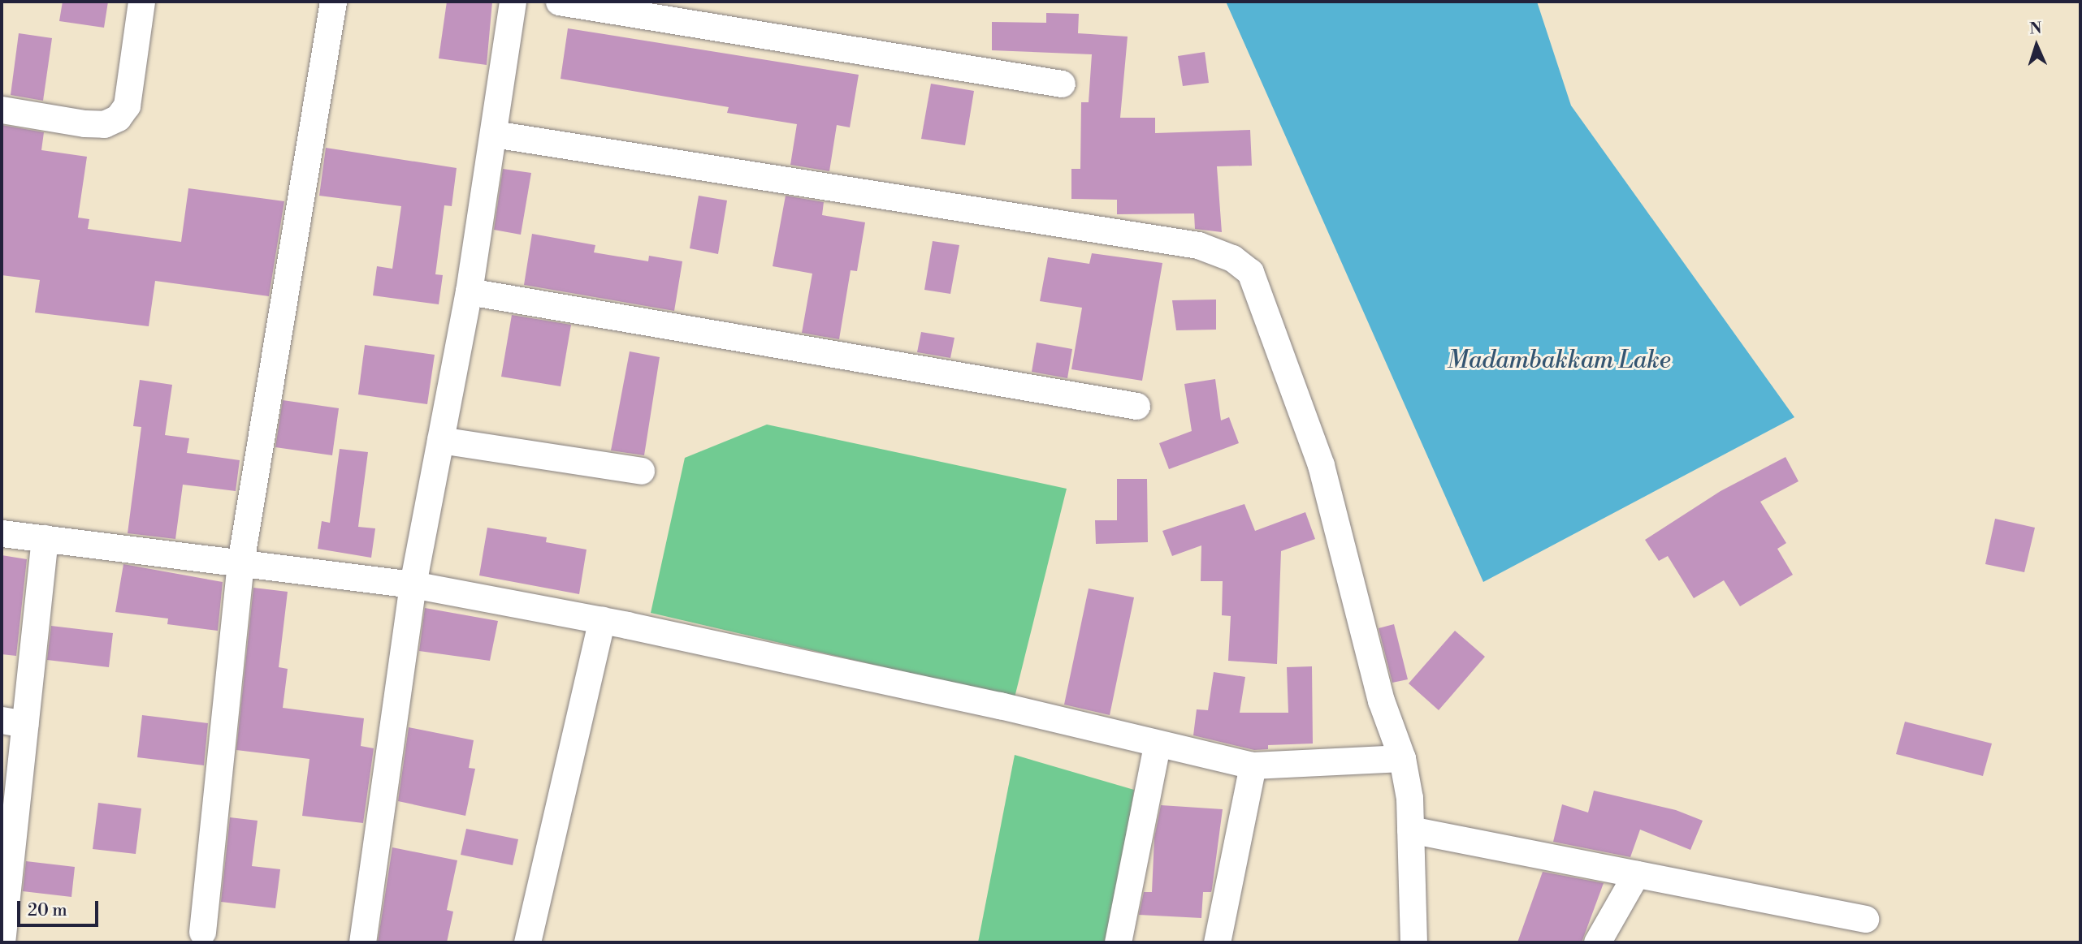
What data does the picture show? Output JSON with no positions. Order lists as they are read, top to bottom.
{
  "water": ["Madambakkam Lake"],
  "scale_bar": "20 m",
  "north": "top"
}
